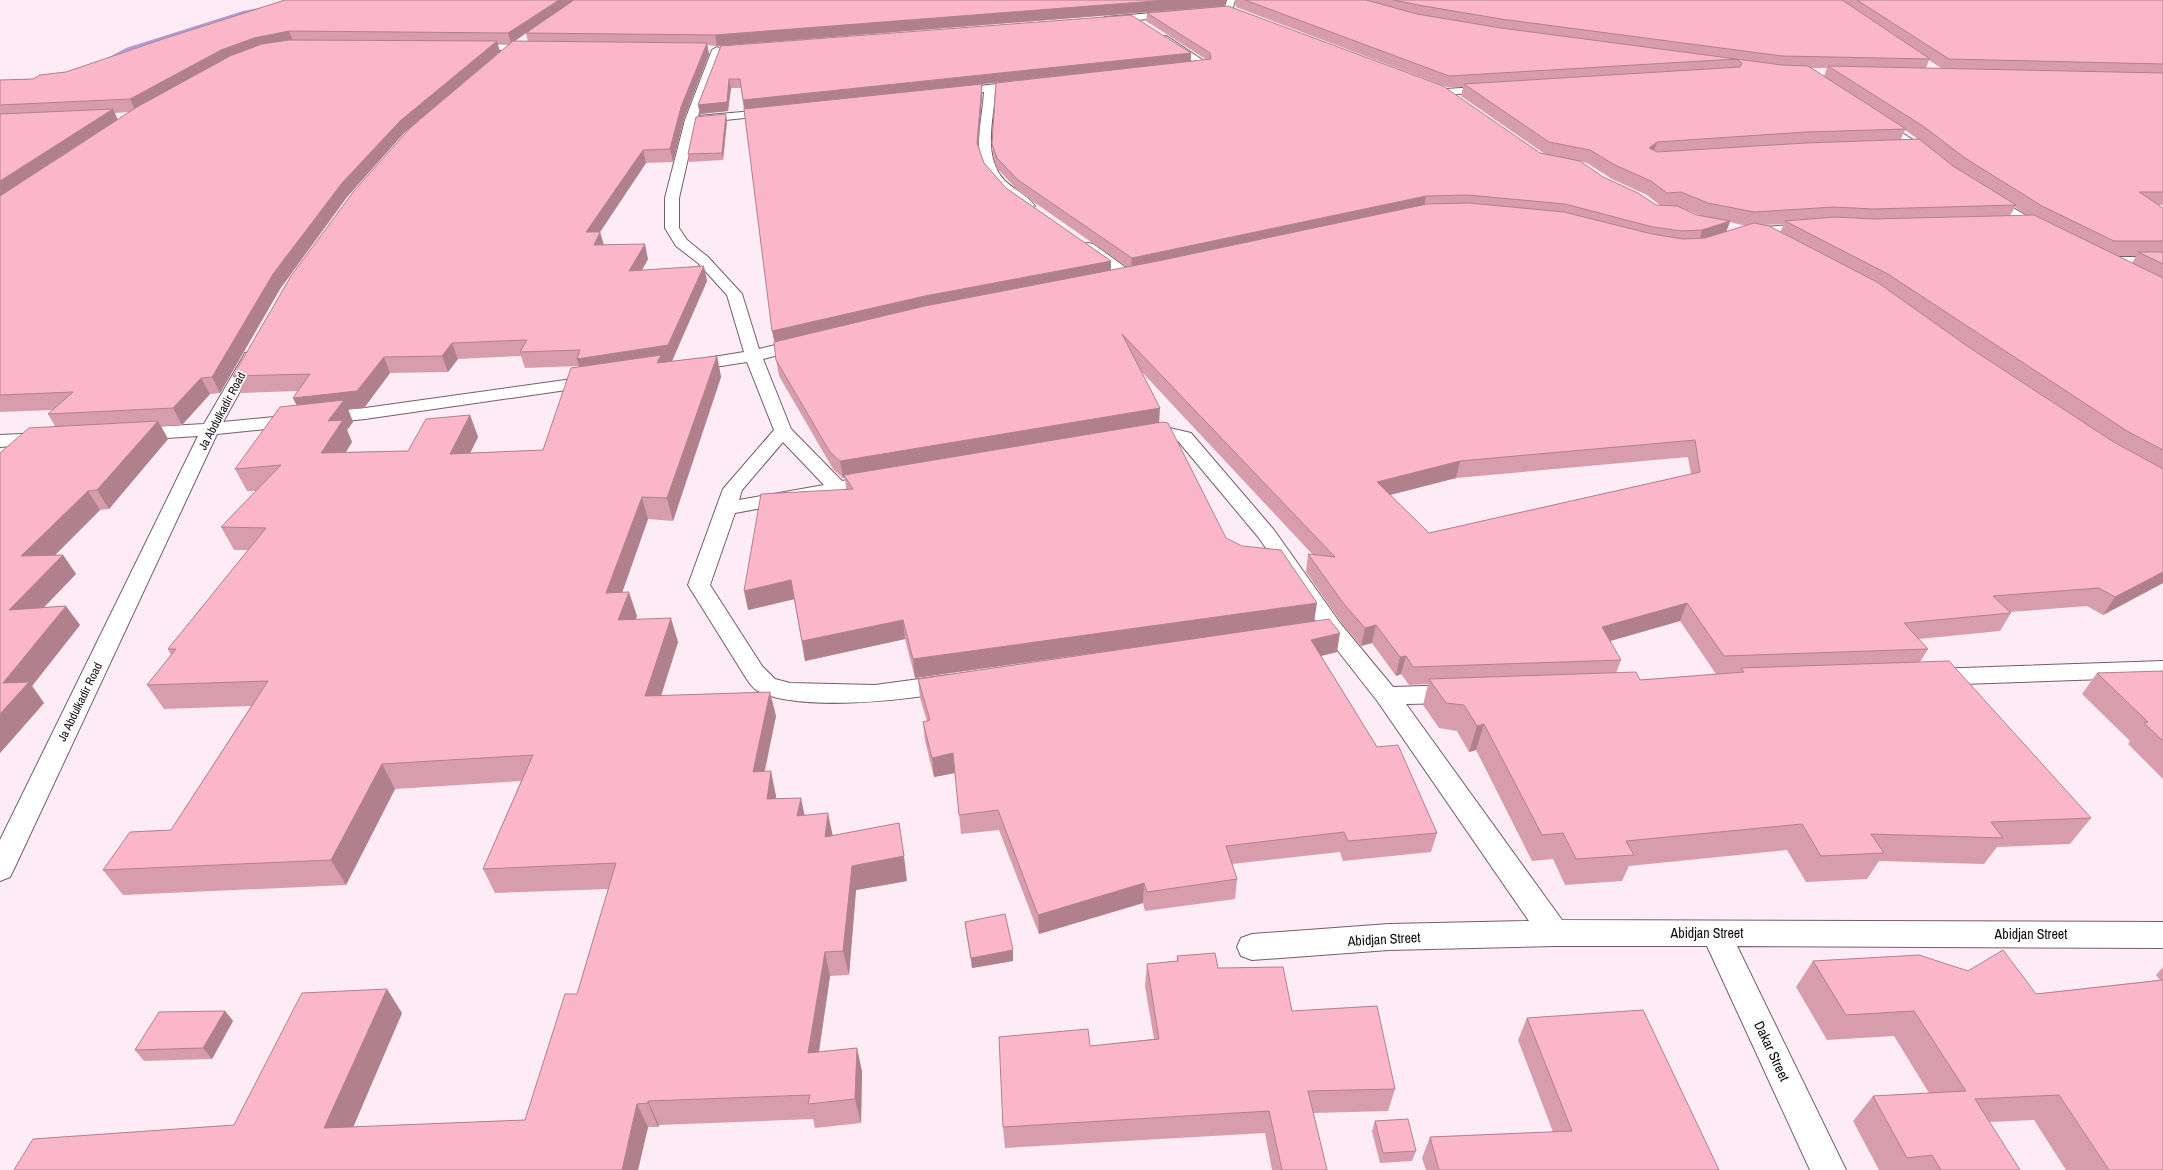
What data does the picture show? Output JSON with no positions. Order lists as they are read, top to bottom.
{
  "streets": {
    "street": ["Ja Abdulkadir Road", "Abidjan Street", "Dakar Street"]
  },
  "crossings": [
    ["Abidjan Street", "Dakar Street"]
  ]
}
